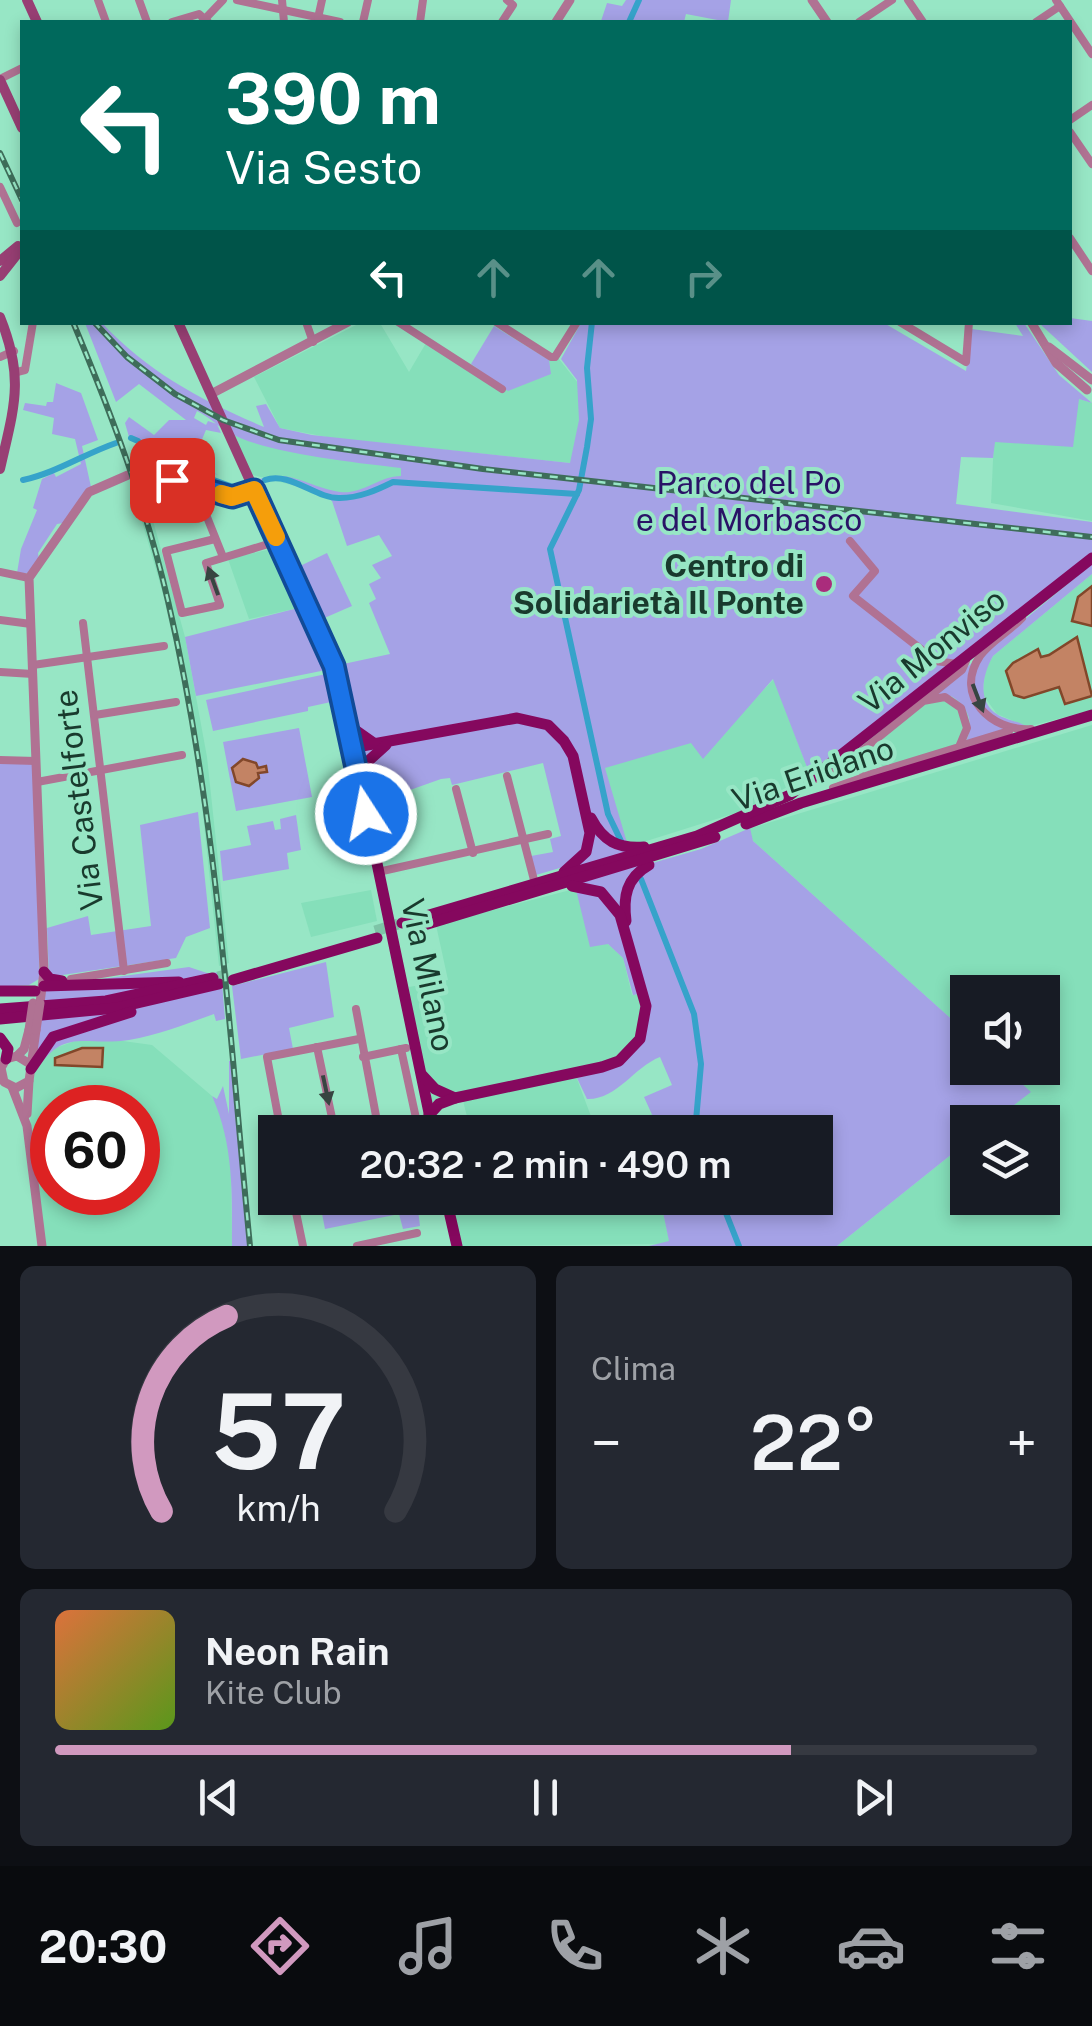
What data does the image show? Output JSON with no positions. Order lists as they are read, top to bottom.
{
  "streets": {
    "main road": ["Via Monviso", "Via Eridano", "Via Milano"],
    "street": ["Via Castelforte"]
  },
  "crossings": [
    ["Via Monviso", "Via Eridano"]
  ],
  "parks": ["Parco del Po e del Morbasco"],
  "places": ["Centro di Solidarietà Il Ponte"],
  "page": {
    "turn": ["390 m", "Via Sesto"],
    "limit": "60",
    "trip": "20:32 · 2 min · 490 m",
    "tile": "Clima",
    "heat": ["−", "22°", "+"],
    "song": ["Neon Rain", "Kite Club"],
    "tabs": "20:30",
    "gauge": ["57", "km/h"]
  }
}
